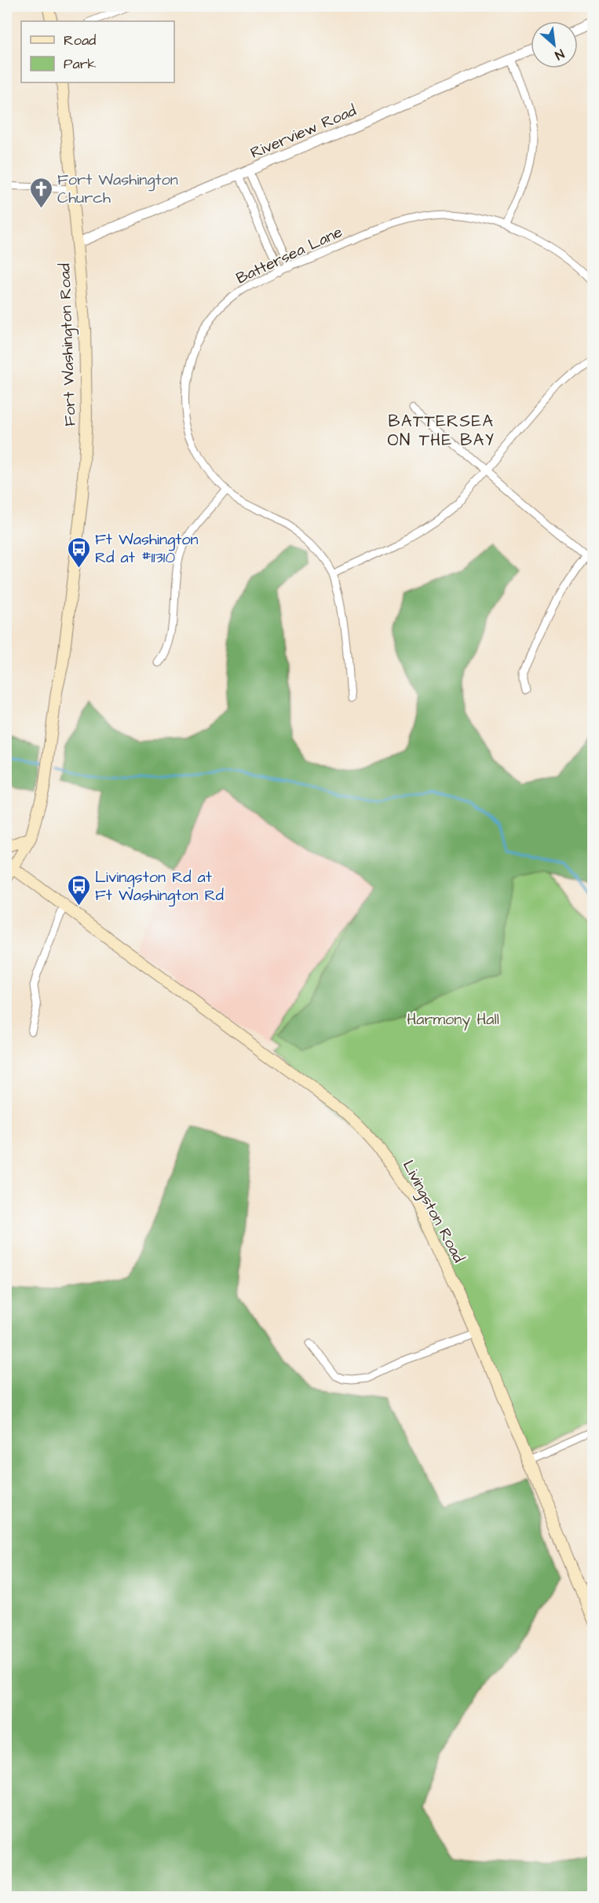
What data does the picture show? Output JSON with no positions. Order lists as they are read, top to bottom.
{
  "streets": {
    "main road": ["Fort Washington Road", "Livingston Road"],
    "street": ["Riverview Road", "Battersea Lane"]
  },
  "crossings": [
    ["Riverview Road", "Fort Washington Road"],
    ["Fort Washington Road", "Livingston Road"]
  ],
  "districts": ["BATTERSEA ON THE BAY"],
  "parks": ["Harmony Hall"],
  "places": {
    "church": ["Fort Washington Church"],
    "bus stop": ["Ft Washington Rd at #11310", "Livingston Rd at Ft Washington Rd"]
  },
  "legend": ["Road", "Park"],
  "north": "bottom right"
}
